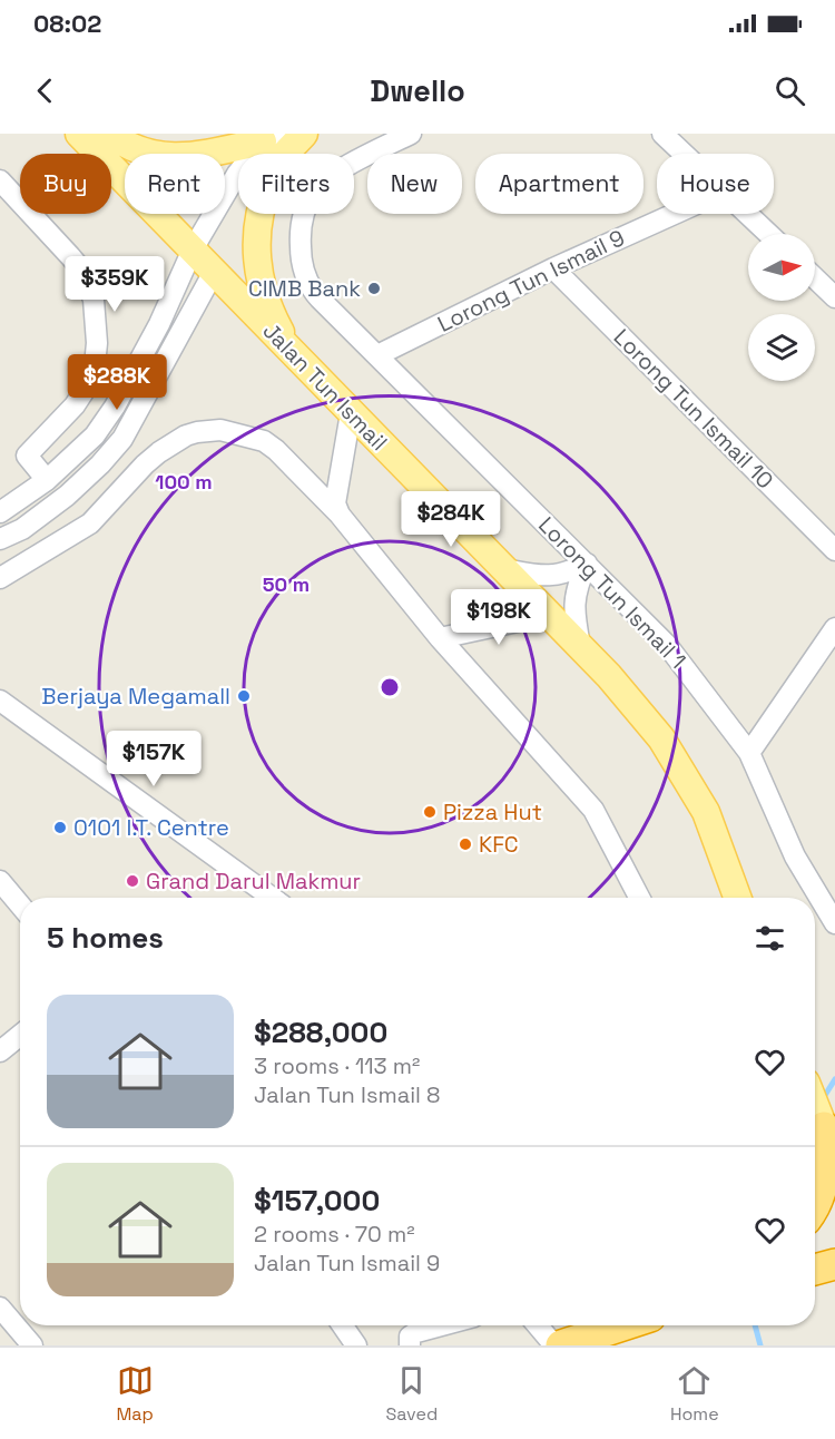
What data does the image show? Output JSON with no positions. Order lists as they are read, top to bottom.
{
  "streets": {
    "main road": ["Jalan Tun Ismail"],
    "street": ["Lorong Tun Ismail 9", "Lorong Tun Ismail 10", "Lorong Tun Ismail 1"]
  },
  "crossings": [
    ["Lorong Tun Ismail 9", "Lorong Tun Ismail 10"],
    ["Lorong Tun Ismail 9", "Lorong Tun Ismail 1"]
  ],
  "places": [
    "CIMB Bank",
    "Berjaya Megamall",
    "Pizza Hut",
    "0101 I.T. Centre",
    "KFC",
    "Grand Darul Makmur"
  ],
  "north": "right",
  "page": {
    "status": "08:02",
    "header": "Dwello",
    "chip": [
      "Buy",
      "Rent",
      "Filters",
      "New",
      "Apartment",
      "House"
    ],
    "price": [
      "$359K",
      "$288K",
      "$284K",
      "$198K",
      "$157K"
    ],
    "heading": "5 homes",
    "list": [
      {
        "name": "$288,000",
        "note": "3 rooms · 113 m² · Jalan Tun Ismail 8"
      },
      {
        "name": "$157,000",
        "note": "2 rooms · 70 m² · Jalan Tun Ismail 9"
      }
    ],
    "tabs": ["Map", "Saved", "Home"]
  },
  "rings": ["100 m", "50 m"]
}
